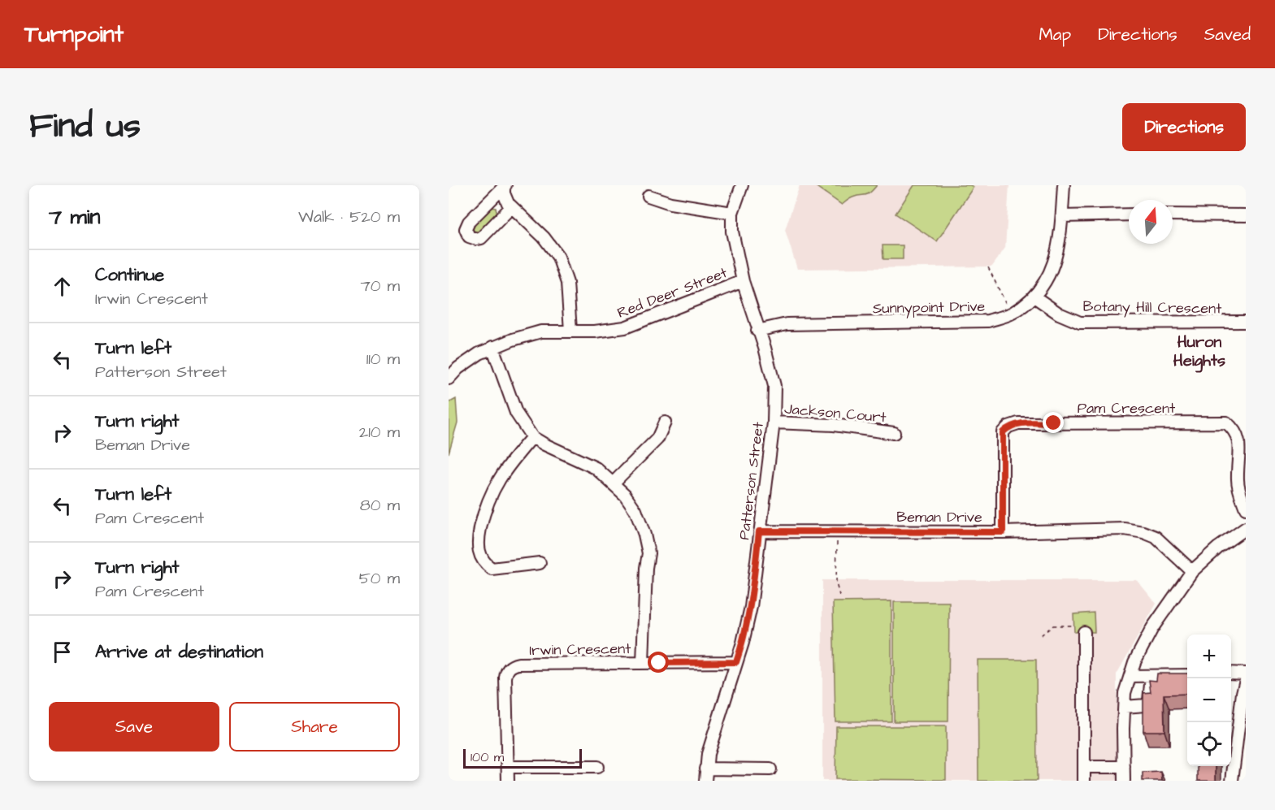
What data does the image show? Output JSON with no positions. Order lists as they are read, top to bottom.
{
  "streets": {
    "street": [
      "Red Deer Street",
      "Sunnypoint Drive",
      "Botany Hill Crescent",
      "Pam Crescent",
      "Jackson Court",
      "Patterson Street",
      "Beman Drive",
      "Irwin Crescent"
    ]
  },
  "crossings": [
    ["Red Deer Street", "Patterson Street"],
    ["Sunnypoint Drive", "Botany Hill Crescent"],
    ["Sunnypoint Drive", "Patterson Street"],
    ["Pam Crescent", "Beman Drive"],
    ["Jackson Court", "Patterson Street"],
    ["Patterson Street", "Beman Drive"],
    ["Patterson Street", "Irwin Crescent"]
  ],
  "districts": ["Huron Heights"],
  "scale_bar": "100 m",
  "north": "top",
  "page": {
    "header": "Turnpoint",
    "nav": ["Map", "Directions", "Saved"],
    "title": "Find us",
    "buttons": [
      "Directions",
      ["Save", "Share"]
    ],
    "heading": ["7 min", "Walk · 520 m"],
    "list": [
      ["Continue", "Irwin Crescent", "70 m"],
      ["Turn left", "Patterson Street", "110 m"],
      ["Turn right", "Beman Drive", "210 m"],
      ["Turn left", "Pam Crescent", "80 m"],
      ["Turn right", "Pam Crescent", "50 m"],
      "Arrive at destination"
    ],
    "map_buttons": ["+", "−"],
    "scale": "100 m"
  }
}
